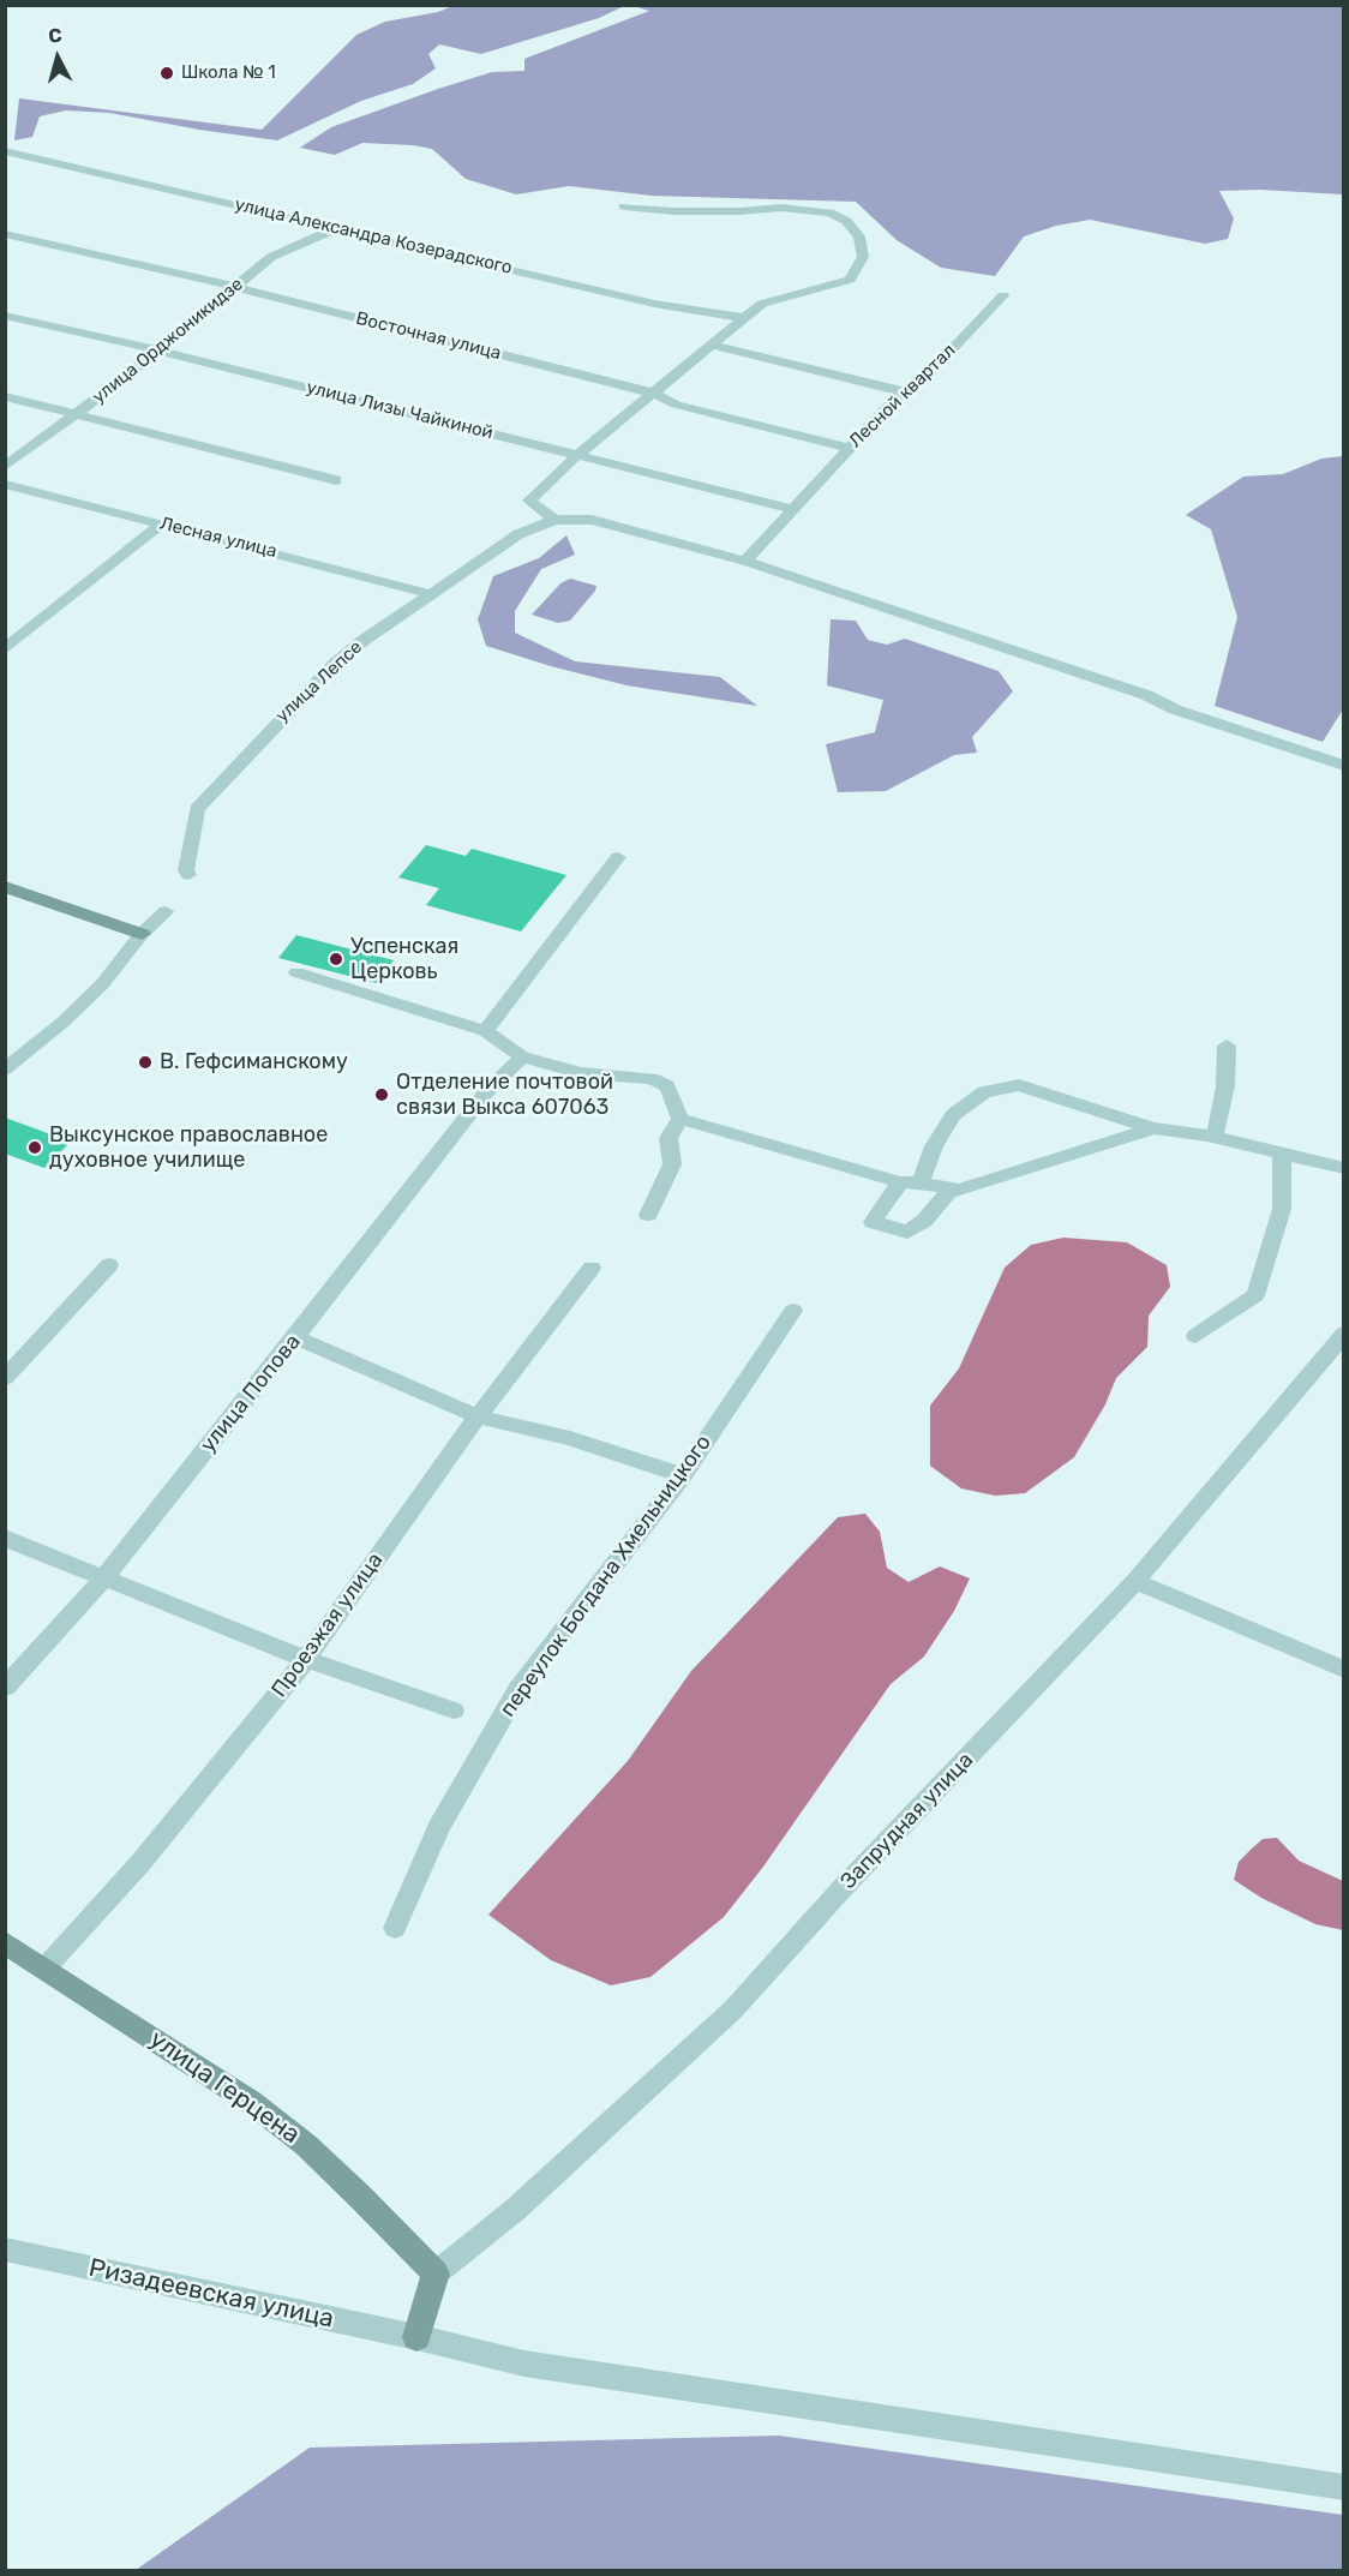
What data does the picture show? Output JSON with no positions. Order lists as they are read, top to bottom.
{
  "streets": {
    "street": [
      "улица Александра Козерадского",
      "Восточная улица",
      "улица Орджоникидзе",
      "Лесной квартал",
      "улица Лизы Чайкиной",
      "Лесная улица",
      "улица Лепсе",
      "улица Попова",
      "переулок Богдана Хмельницкого",
      "Проезжая улица",
      "Запрудная улица",
      "улица Герцена",
      "Ризадеевская улица"
    ]
  },
  "crossings": [
    ["улица Александра Козерадского", "улица Орджоникидзе"],
    ["Восточная улица", "улица Орджоникидзе"],
    ["Восточная улица", "Лесной квартал"],
    ["улица Орджоникидзе", "улица Лизы Чайкиной"],
    ["Лесной квартал", "улица Лизы Чайкиной"],
    ["Лесная улица", "улица Лепсе"],
    ["Проезжая улица", "улица Герцена"],
    ["Запрудная улица", "улица Герцена"]
  ],
  "places": [
    "Школа № 1",
    "Успенская Церковь",
    "В. Гефсиманскому",
    "Отделение почтовой связи Выкса 607063",
    "Выксунское православное духовное училище"
  ],
  "north": "top"
}
